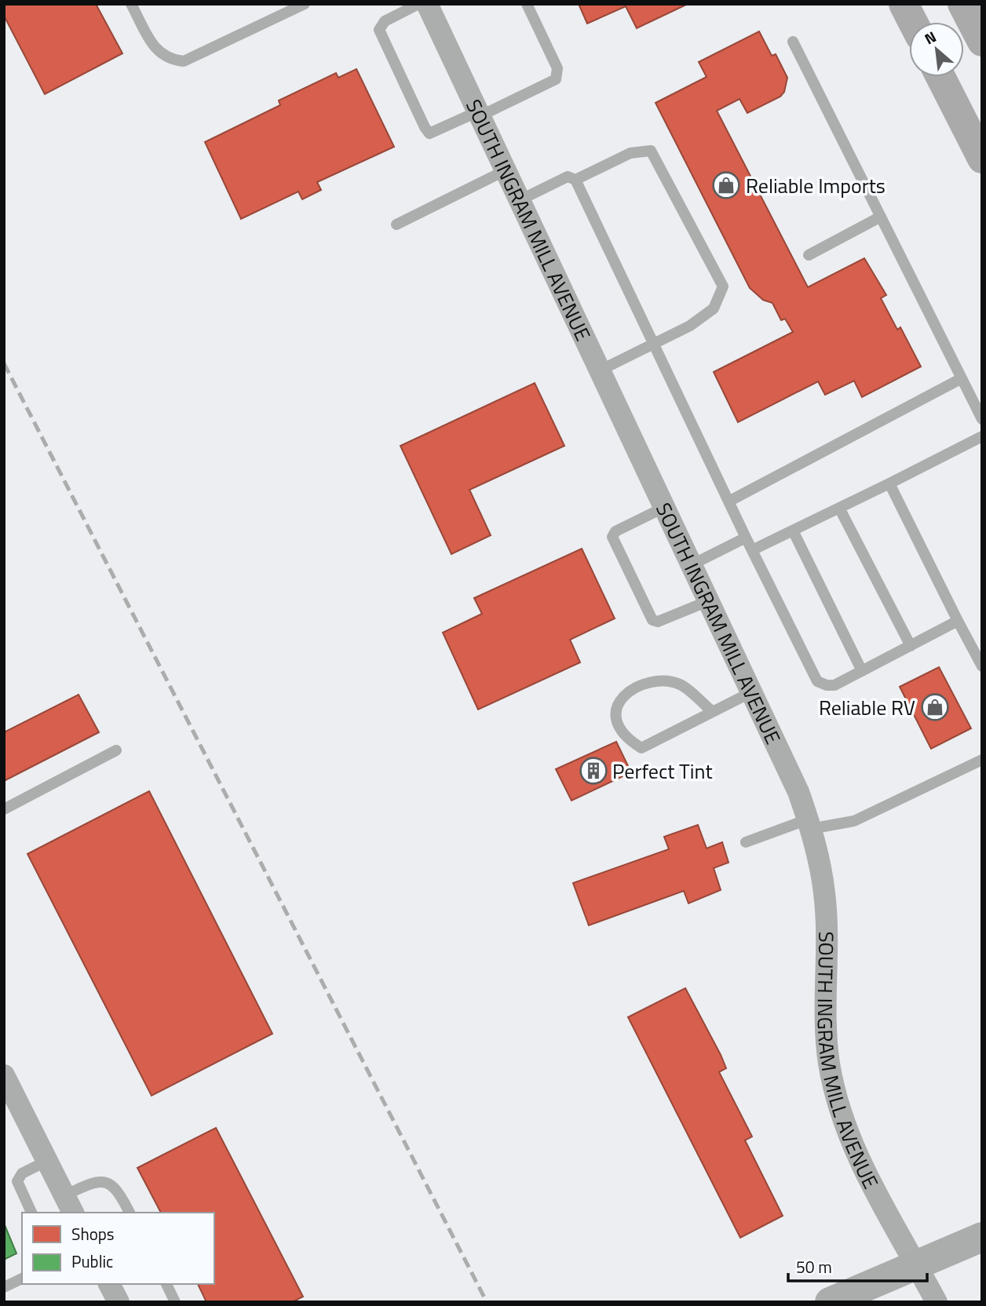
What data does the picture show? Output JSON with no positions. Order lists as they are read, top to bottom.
{
  "streets": {
    "street": ["SOUTH INGRAM MILL AVENUE"]
  },
  "places": {
    "shop": ["Reliable Imports", "Reliable RV"],
    "building": ["Perfect Tint"]
  },
  "legend": ["Shops", "Public"],
  "scale_bar": "50 m",
  "north": "top left"
}
